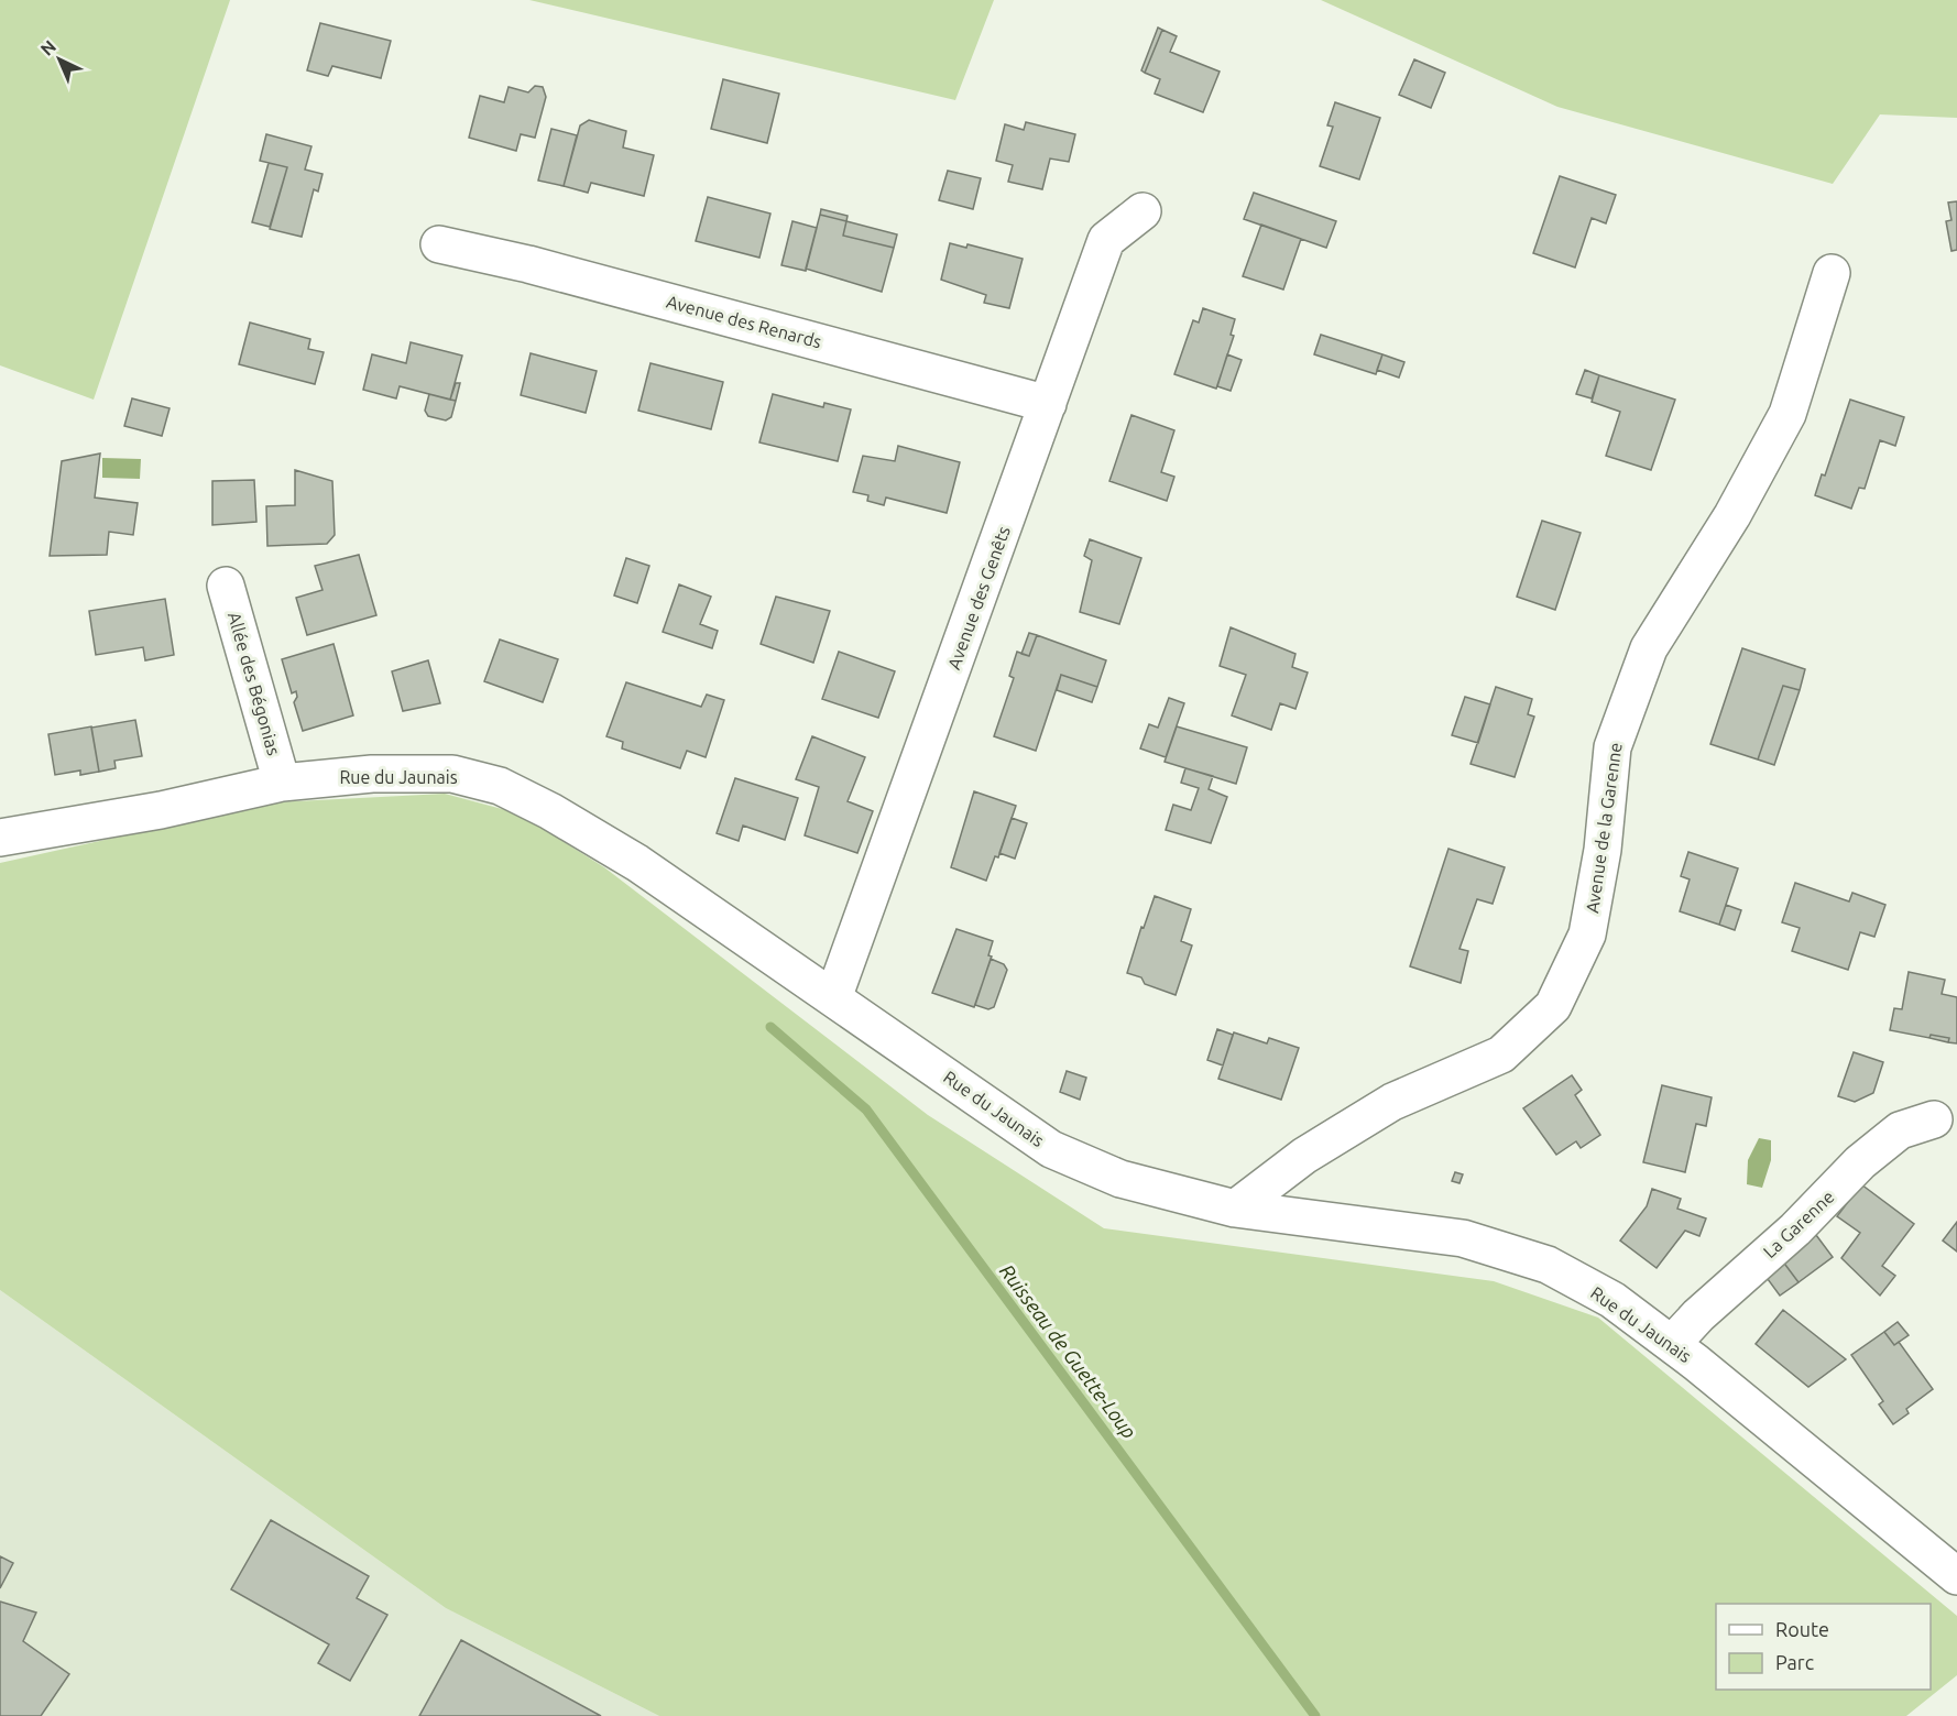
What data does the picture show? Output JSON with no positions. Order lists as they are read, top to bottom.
{
  "streets": {
    "street": [
      "Avenue des Renards",
      "Avenue des Genêts",
      "Allée des Bégonias",
      "Rue du Jaunais",
      "Avenue de la Garenne",
      "La Garenne"
    ]
  },
  "crossings": [
    ["Avenue des Renards", "Avenue des Genêts"],
    ["Avenue des Genêts", "Rue du Jaunais"],
    ["Allée des Bégonias", "Rue du Jaunais"],
    ["Rue du Jaunais", "Avenue de la Garenne"],
    ["Rue du Jaunais", "La Garenne"]
  ],
  "water": ["Ruisseau de Guette-Loup"],
  "legend": ["Route", "Parc"],
  "north": "top left"
}
